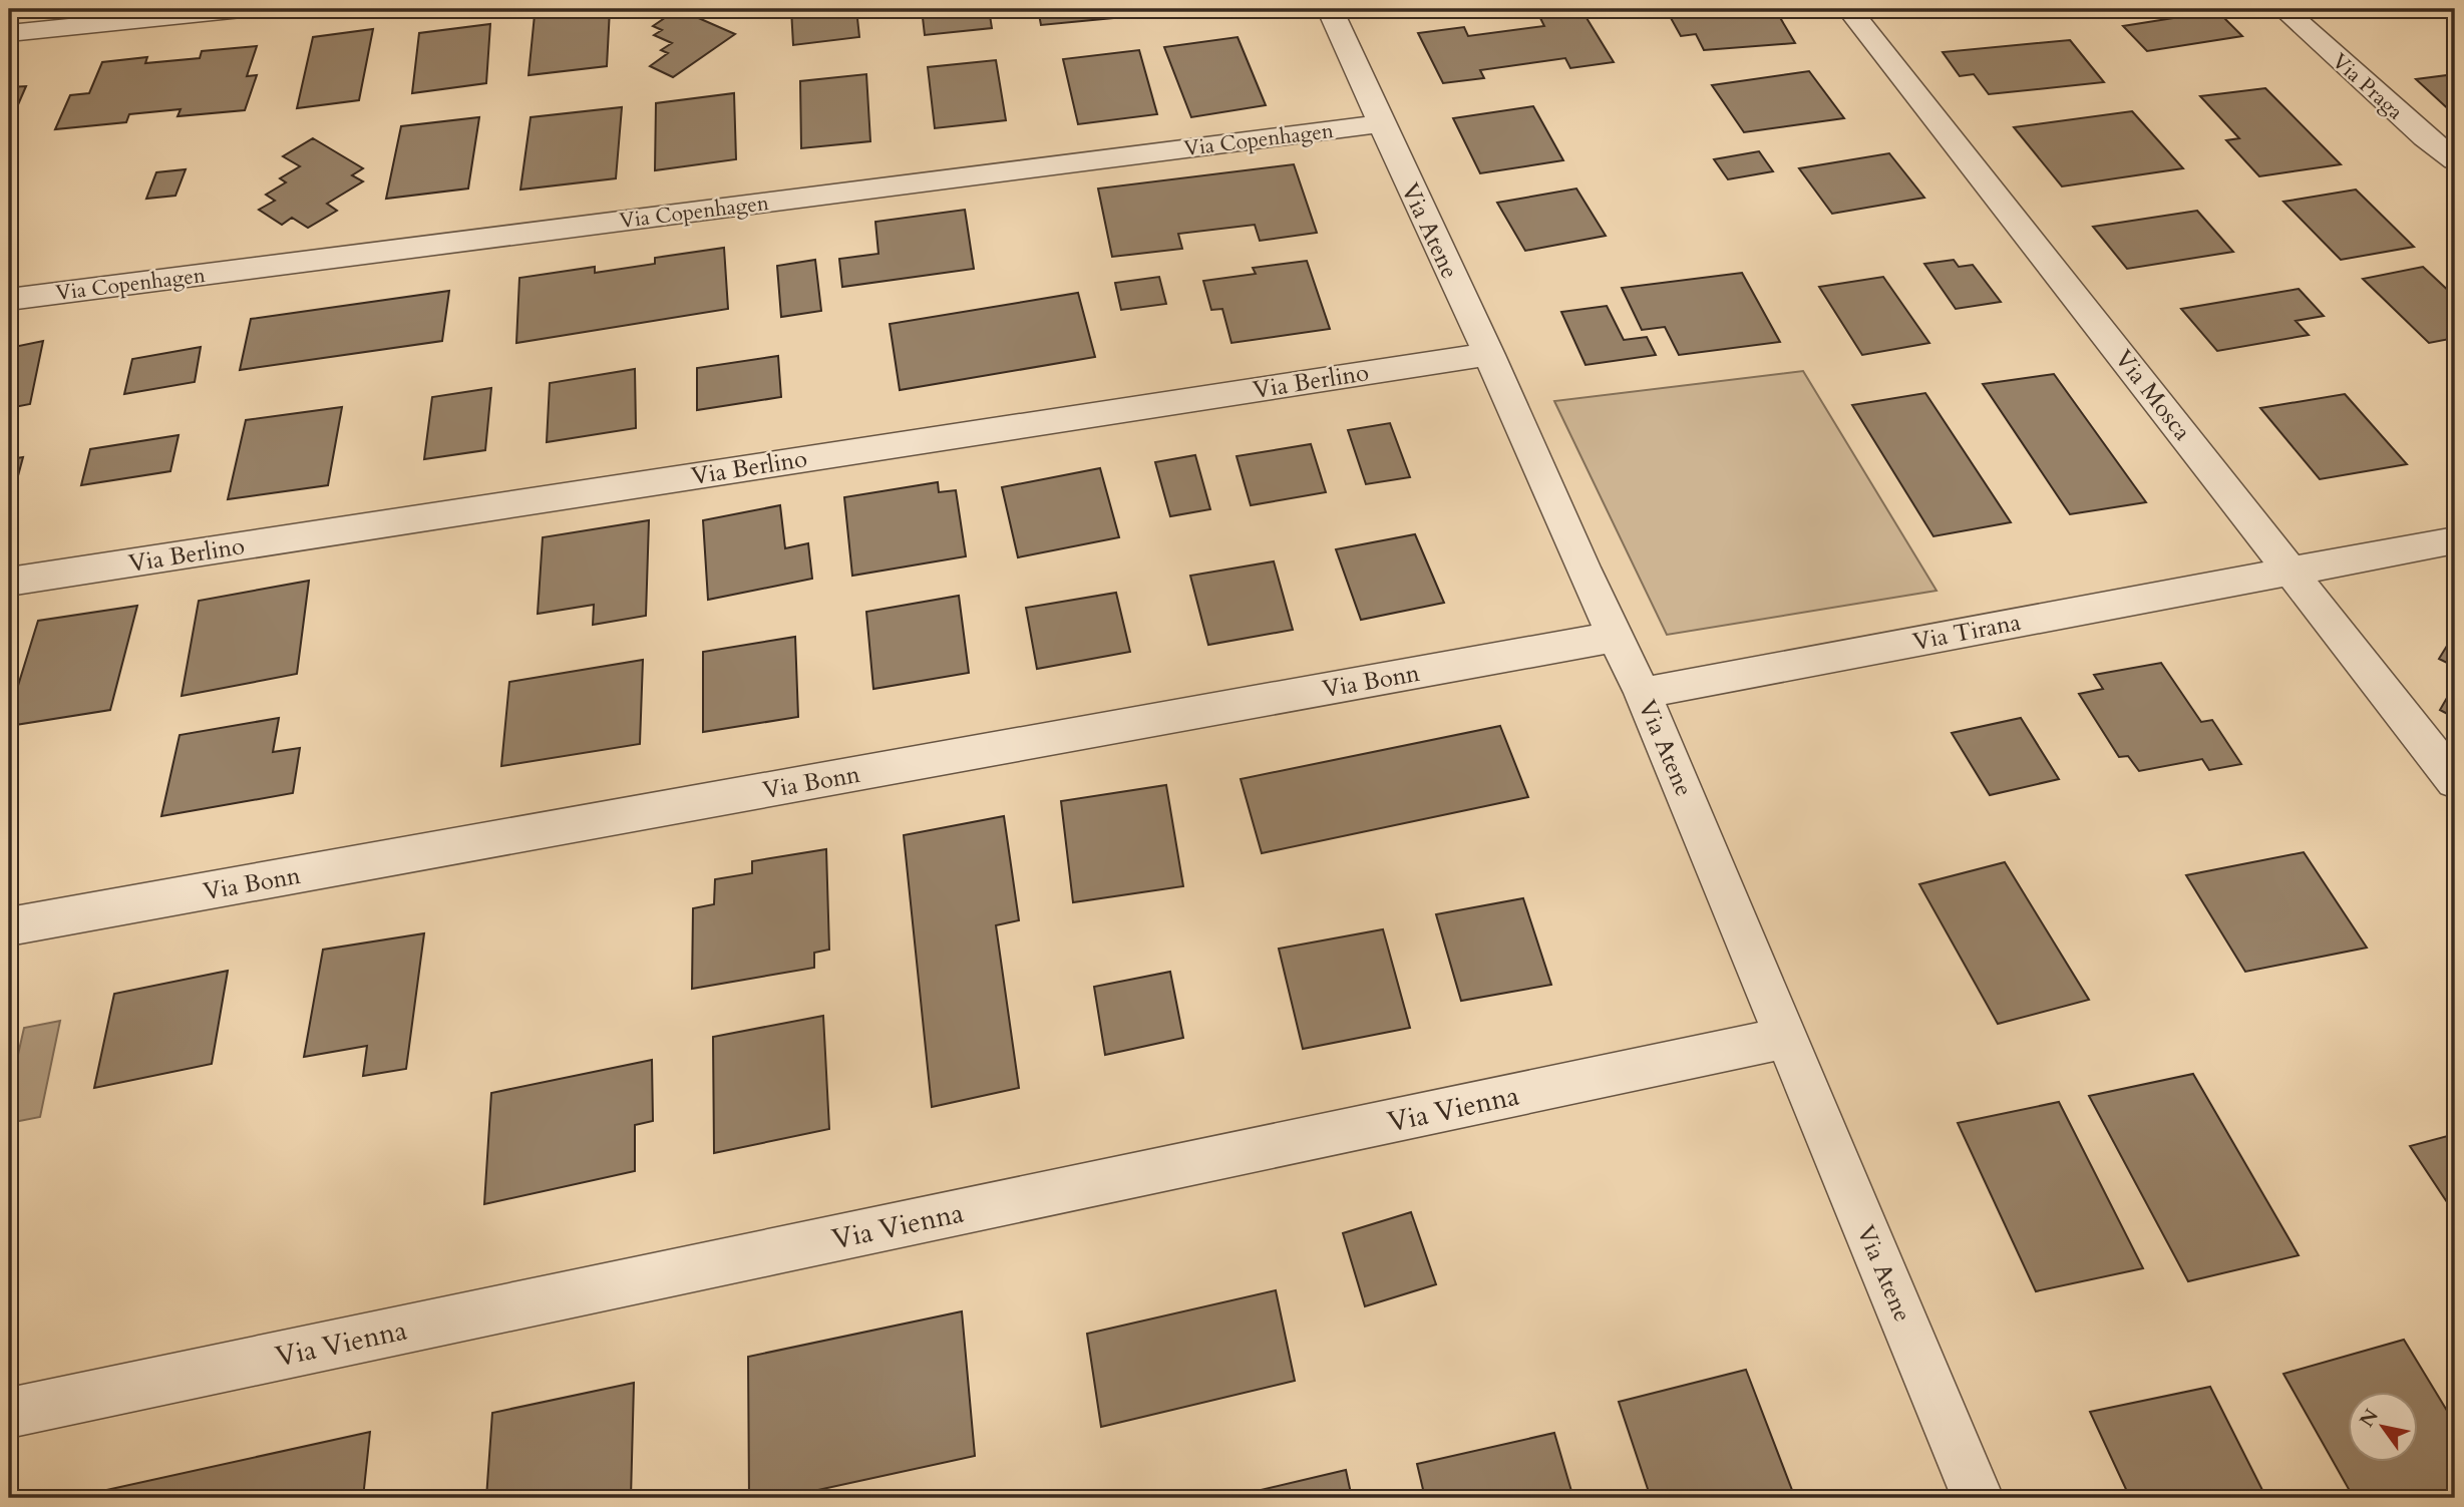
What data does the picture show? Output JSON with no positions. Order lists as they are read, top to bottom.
{
  "streets": {
    "street": [
      "Via Praga",
      "Via Copenhagen",
      "Via Atene",
      "Via Berlino",
      "Via Mosca",
      "Via Tirana",
      "Via Bonn",
      "Via Vienna"
    ]
  },
  "crossings": [
    ["Via Copenhagen", "Via Atene"],
    ["Via Atene", "Via Berlino"],
    ["Via Atene", "Via Tirana"],
    ["Via Atene", "Via Bonn"],
    ["Via Atene", "Via Vienna"],
    ["Via Mosca", "Via Tirana"]
  ],
  "north": "top left"
}
